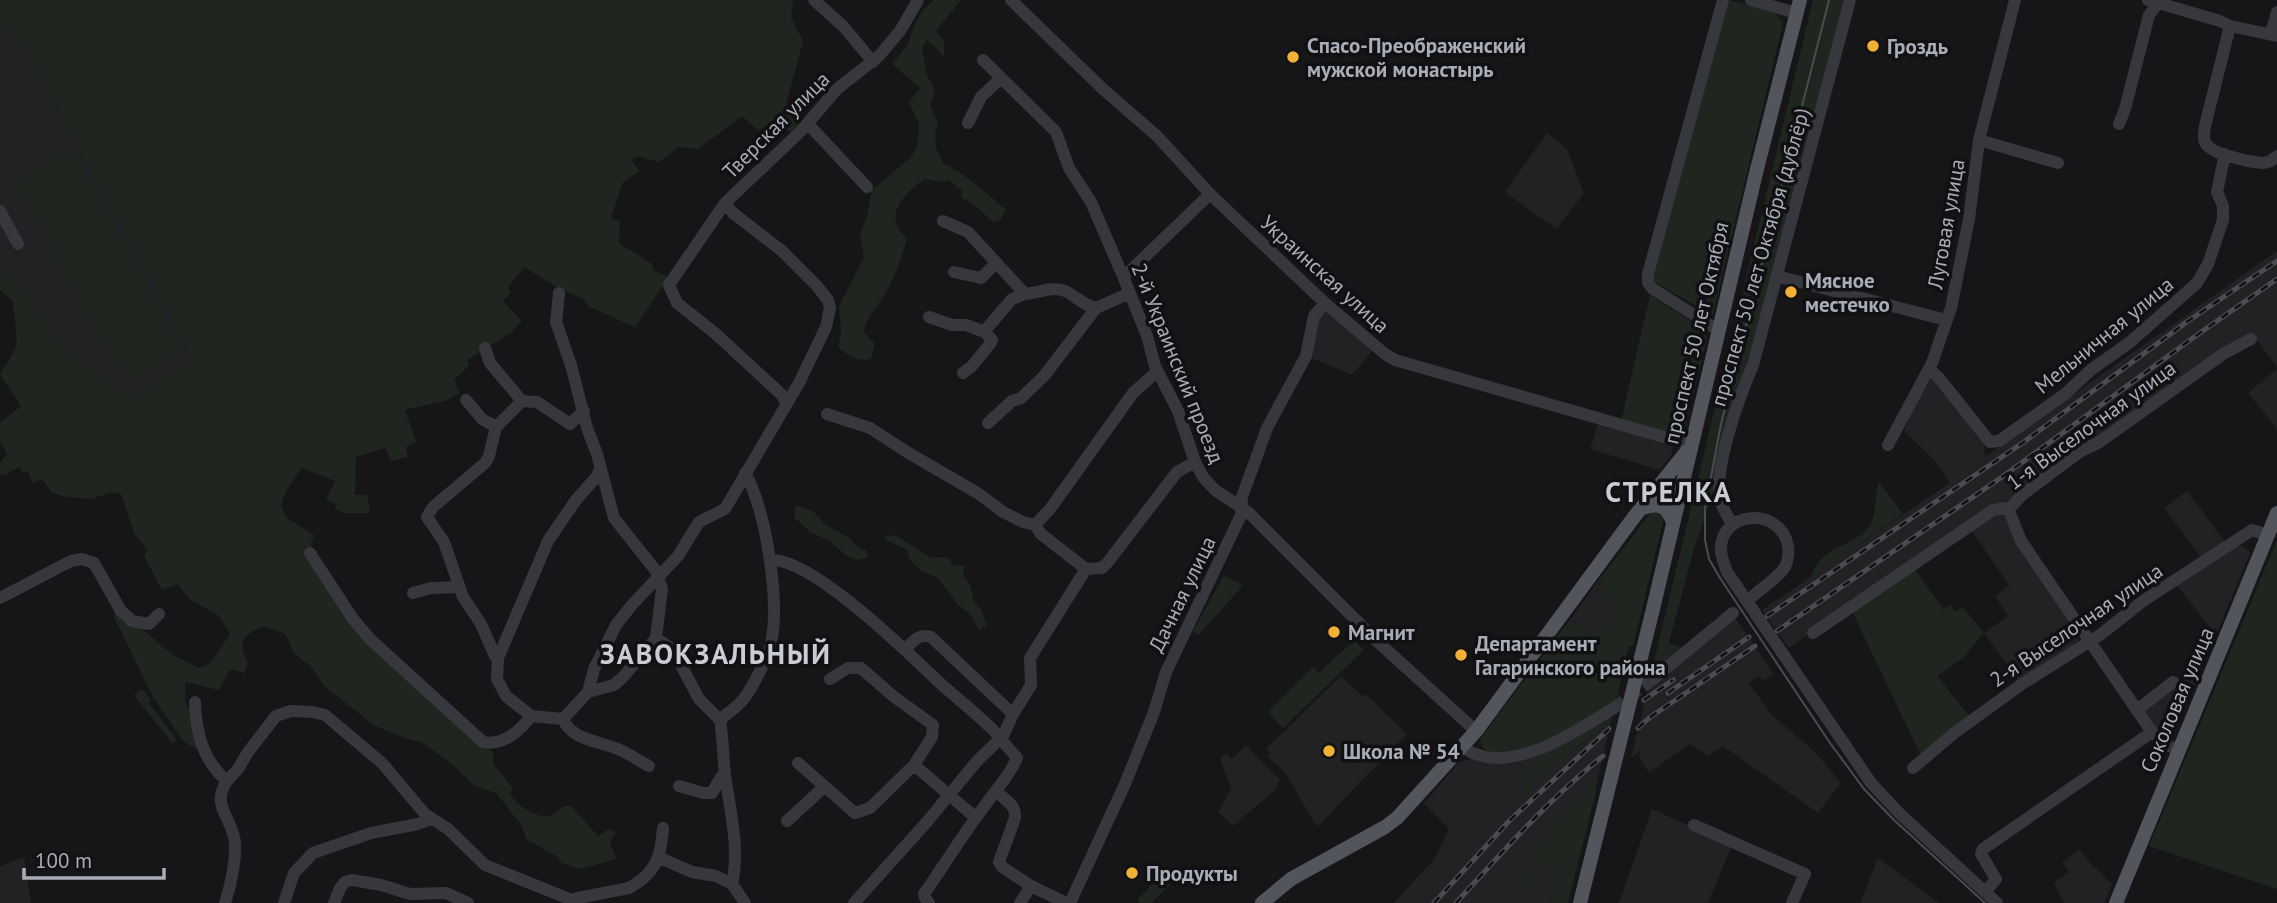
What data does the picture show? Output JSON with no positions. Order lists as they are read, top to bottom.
{
  "streets": {
    "main road": ["проспект 50 лет Октября", "Соколовая улица"],
    "street": [
      "Тверская улица",
      "Луговая улица",
      "проспект 50 лет Октября (дублёр)",
      "Украинская улица",
      "Мельничная улица",
      "2-й Украинский проезд",
      "1-я Выселочная улица",
      "Дачная улица",
      "2-я Выселочная улица"
    ]
  },
  "crossings": [
    ["Луговая улица", "Мельничная улица"],
    ["Украинская улица", "проспект 50 лет Октября"],
    ["Украинская улица", "Дачная улица"],
    ["2-й Украинский проезд", "Дачная улица"],
    ["2-я Выселочная улица", "Соколовая улица"]
  ],
  "districts": ["СТРЕЛКА", "ЗАВОКЗАЛЬНЫЙ"],
  "places": [
    "Гроздь",
    "Спасо-Преображенский мужской монастырь",
    "Мясное местечко",
    "Магнит",
    "Департамент Гагаринского района",
    "Школа № 54",
    "Продукты"
  ],
  "scale_bar": "100 m"
}
